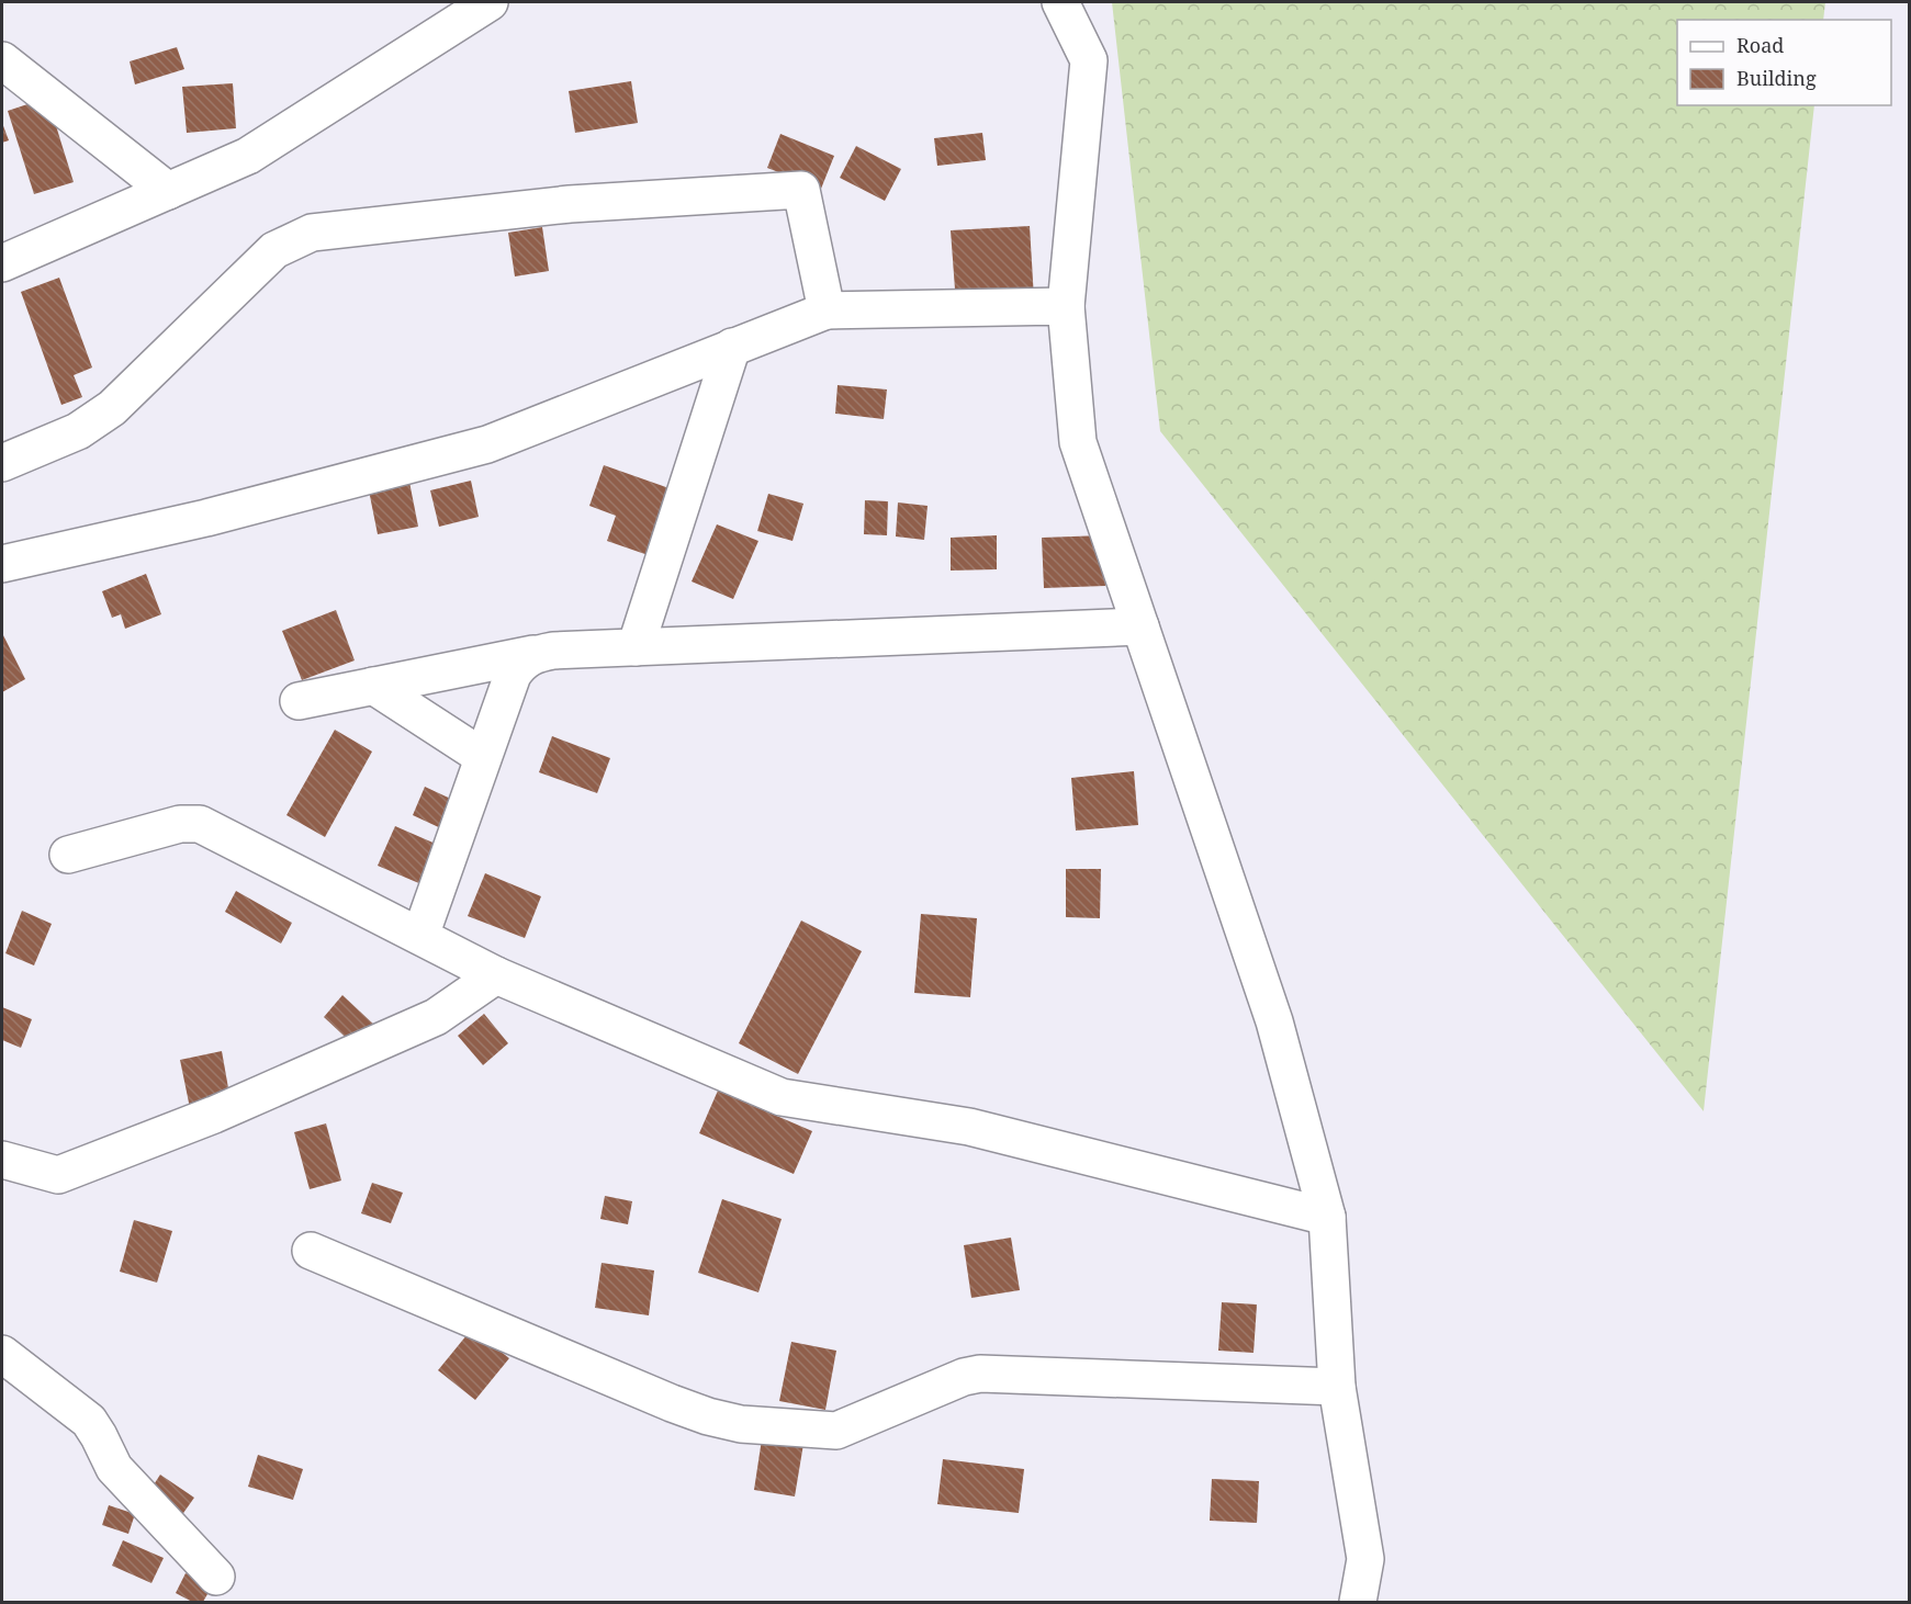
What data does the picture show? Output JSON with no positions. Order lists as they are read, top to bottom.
{
  "legend": ["Road", "Building"]
}
